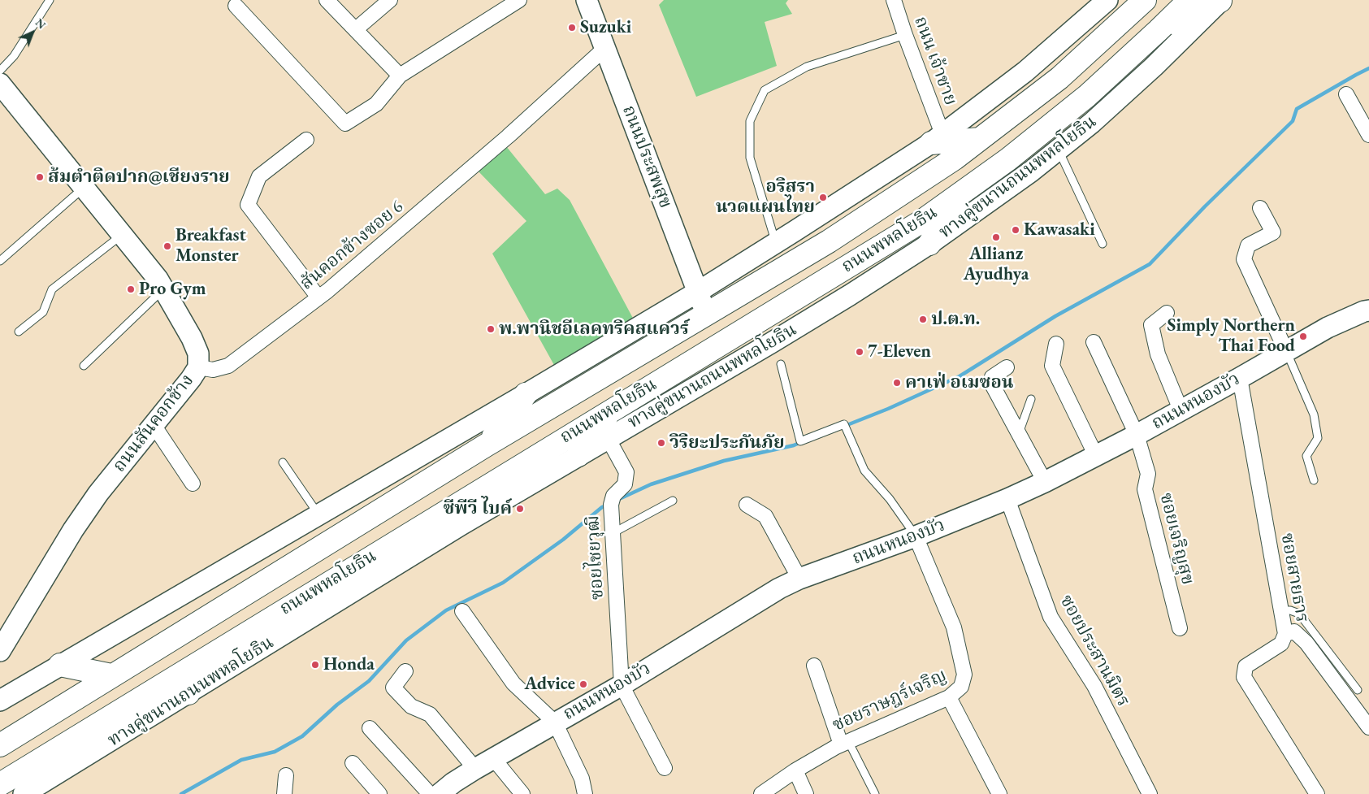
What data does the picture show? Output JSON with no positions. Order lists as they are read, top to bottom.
{
  "streets": {
    "main road": [
      "ถนนประสพสุข",
      "ทางคู่ขนานถนนพหลโยธิน",
      "ถนนพหลโยธิน",
      "ถนนหนองบัว",
      "ถนนสันคอกช้าง"
    ],
    "street": [
      "ถนน เจ้าชาย",
      "สันคอกช้างซอย 6",
      "ซอยเจริญสุข",
      "ซอยไชยวุฒิ",
      "ซอยสายธาร",
      "ซอยประสานมิตร",
      "ซอยราษฎร์เจริญ"
    ]
  },
  "crossings": [
    ["ถนนประสพสุข", "ถนนพหลโยธิน"],
    ["ถนนประสพสุข", "สันคอกช้างซอย 6"],
    ["ทางคู่ขนานถนนพหลโยธิน", "ซอยไชยวุฒิ"],
    ["สันคอกช้างซอย 6", "ถนนสันคอกช้าง"],
    ["ถนนหนองบัว", "ซอยเจริญสุข"],
    ["ถนนหนองบัว", "ซอยไชยวุฒิ"],
    ["ถนนหนองบัว", "ซอยสายธาร"],
    ["ถนนหนองบัว", "ซอยประสานมิตร"],
    ["ถนนหนองบัว", "ซอยราษฎร์เจริญ"]
  ],
  "places": [
    "Suzuki",
    "ส้มตำติดปาก@เชียงราย",
    "อริสรา นวดแผนไทย",
    "Kawasaki",
    "Allianz Ayudhya",
    "Breakfast Monster",
    "Pro Gym",
    "ป.ต.ท.",
    "พ.พานิชอีเลคทริคสแควร์",
    "Simply Northern Thai Food",
    "7-Eleven",
    "คาเฟ่ อเมซอน",
    "วิริยะประกันภัย",
    "ซีพีวี ไบค์",
    "Honda",
    "Advice"
  ],
  "north": "top right"
}
